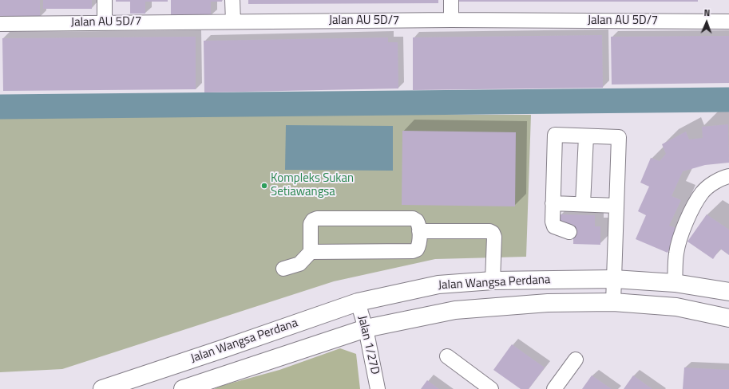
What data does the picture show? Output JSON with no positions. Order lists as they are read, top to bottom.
{
  "streets": {
    "main road": ["Jalan Wangsa Perdana"],
    "street": ["Jalan AU 5D/7", "Jalan 1/27D"]
  },
  "crossings": [
    ["Jalan Wangsa Perdana", "Jalan 1/27D"]
  ],
  "places": ["Kompleks Sukan Setiawangsa"],
  "north": "top"
}
